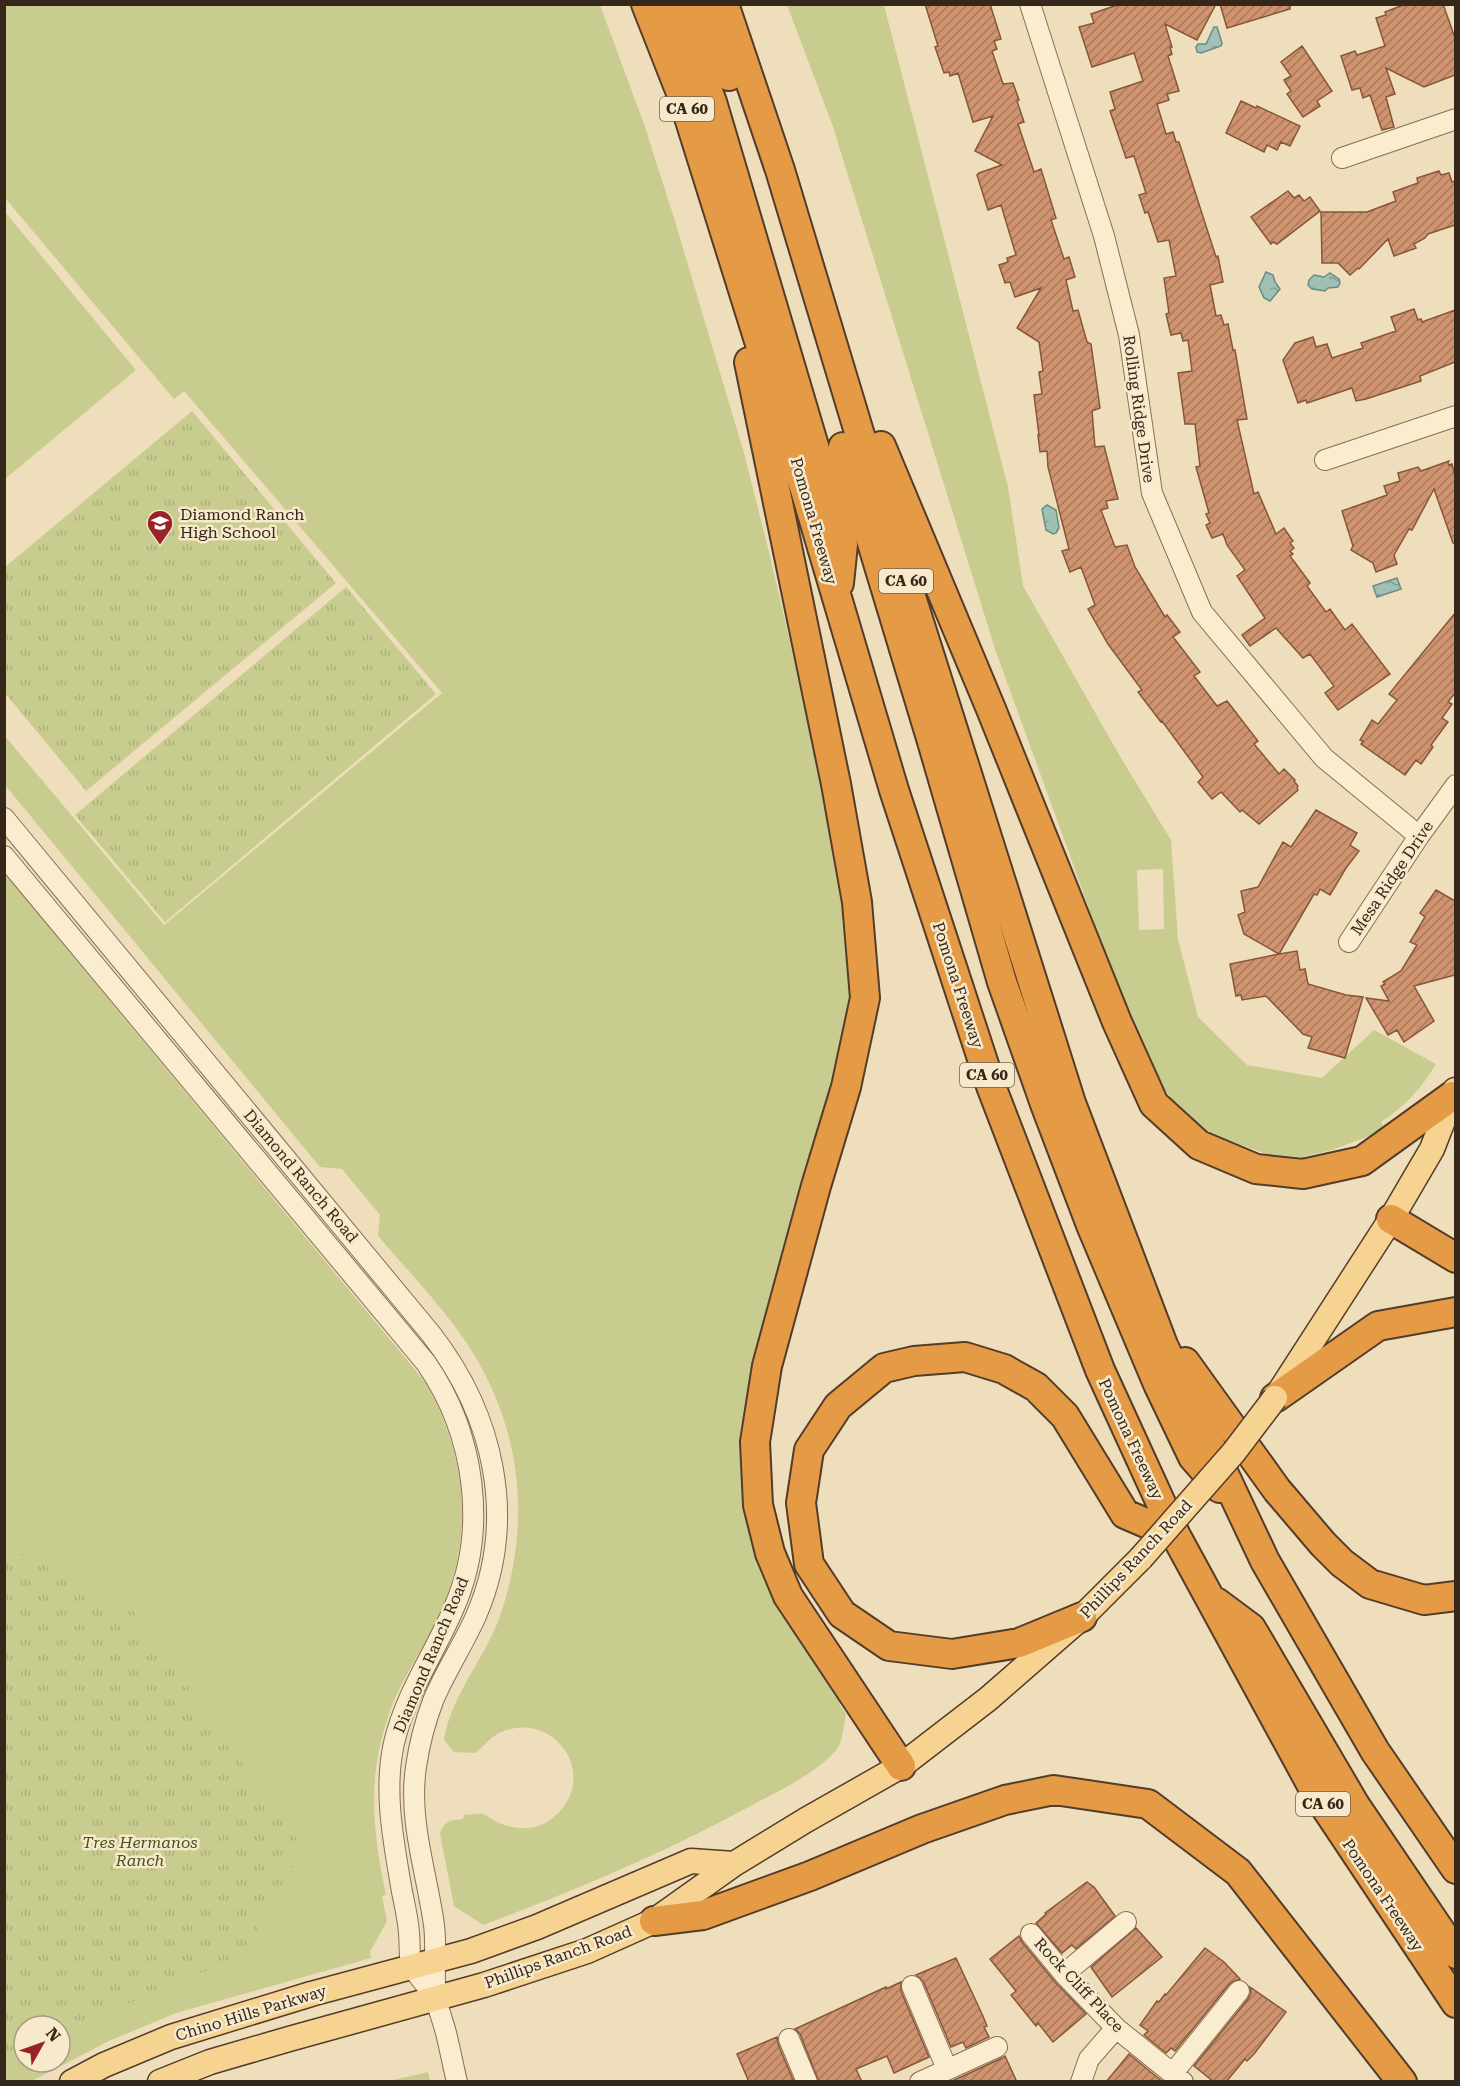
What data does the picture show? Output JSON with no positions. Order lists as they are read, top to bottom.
{
  "streets": {
    "highway": ["CA 60", "Pomona Freeway"],
    "main road": ["Phillips Ranch Road", "Chino Hills Parkway"],
    "street": [
      "Rolling Ridge Drive",
      "Mesa Ridge Drive",
      "Diamond Ranch Road",
      "Rock Cliff Place"
    ]
  },
  "crossings": [
    ["Rolling Ridge Drive", "Mesa Ridge Drive"],
    ["Diamond Ranch Road", "Phillips Ranch Road"],
    ["Diamond Ranch Road", "Chino Hills Parkway"]
  ],
  "parks": ["Tres Hermanos Ranch"],
  "places": {
    "school or university": ["Diamond Ranch High School"]
  },
  "north": "top right"
}
